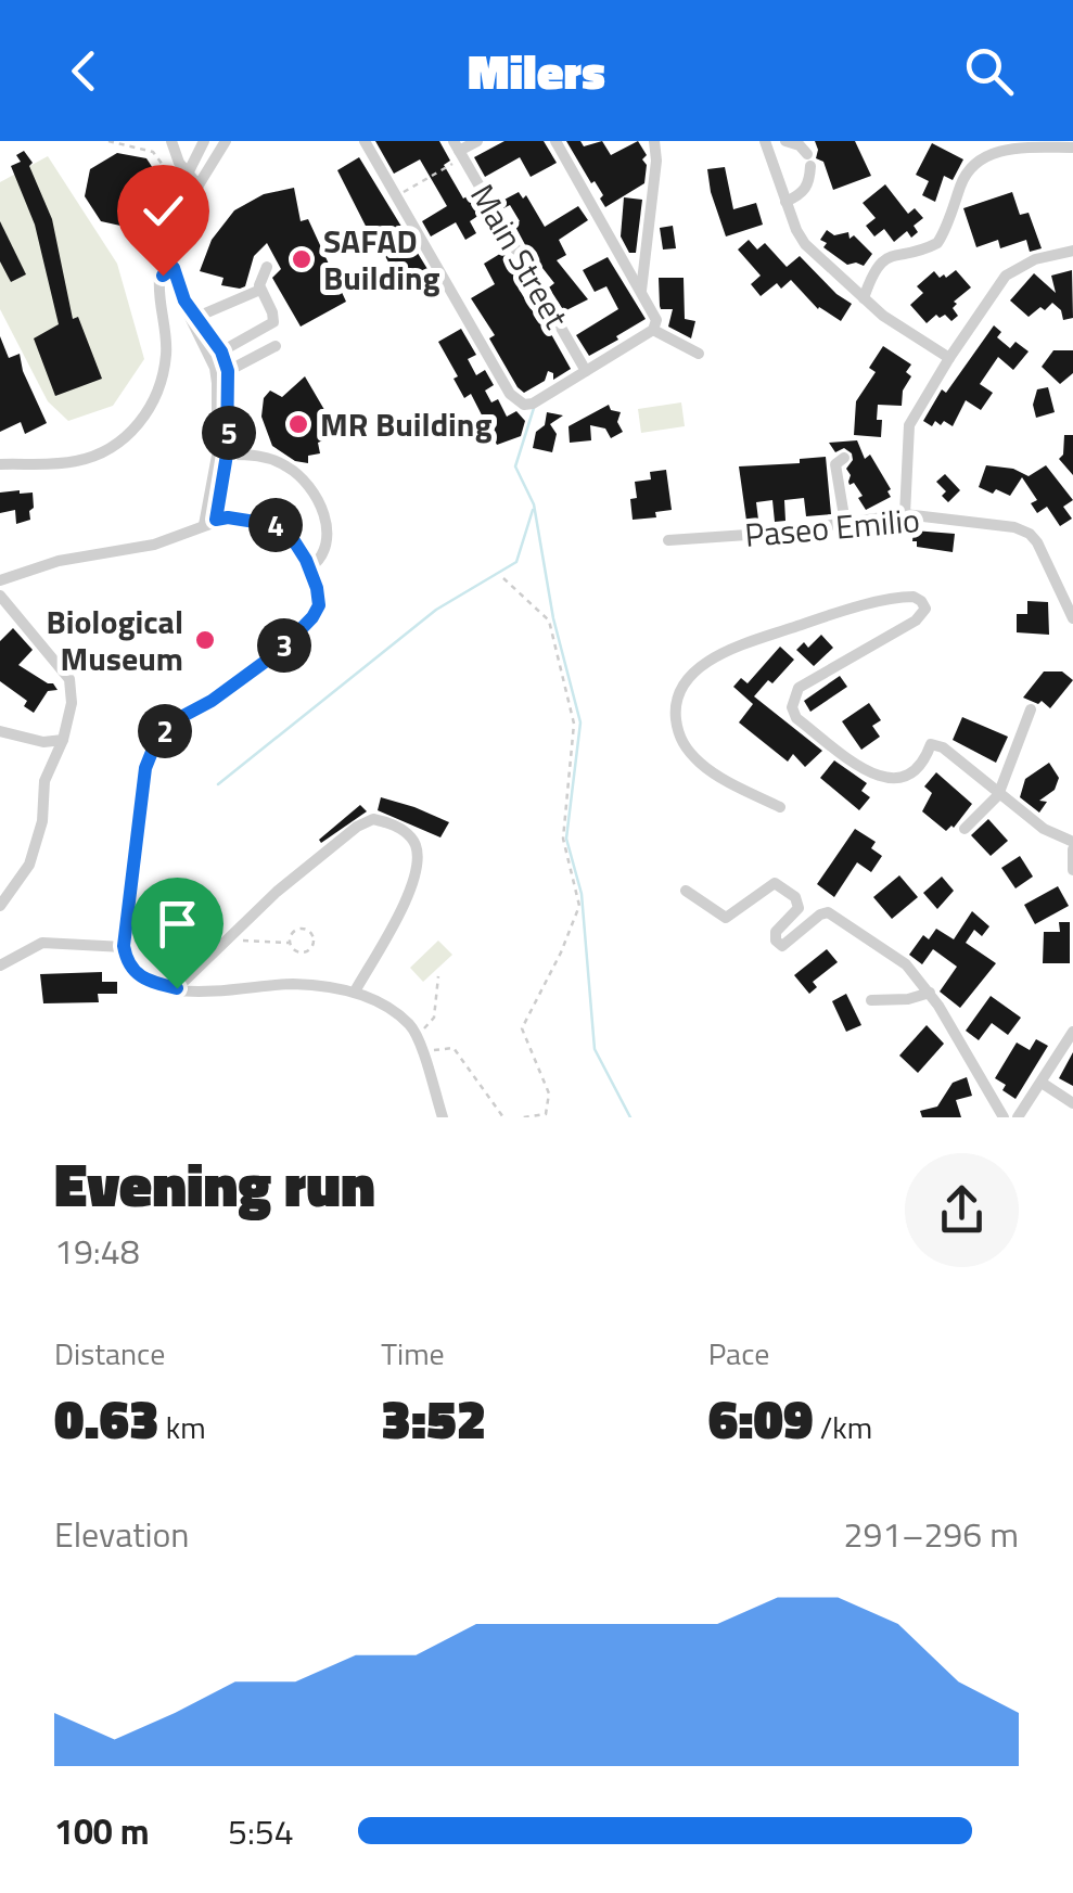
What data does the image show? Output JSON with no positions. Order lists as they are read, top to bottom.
{
  "streets": {
    "street": ["Main Street", "Paseo Emilio"]
  },
  "places": ["SAFAD Building", "MR Building", "Biological Museum"],
  "page": {
    "header": "Milers",
    "pins": [
      "5",
      "4",
      "3",
      "2"
    ],
    "heading": ["Evening run", "19:48"],
    "stats": [
      ["Distance", "0.63 km"],
      ["Time", "3:52"],
      ["Pace", "6:09 /km"]
    ],
    "chart": ["Elevation", "291–296 m"],
    "list": [
      {
        "name": "100 m",
        "note": "5:54"
      }
    ]
  }
}
